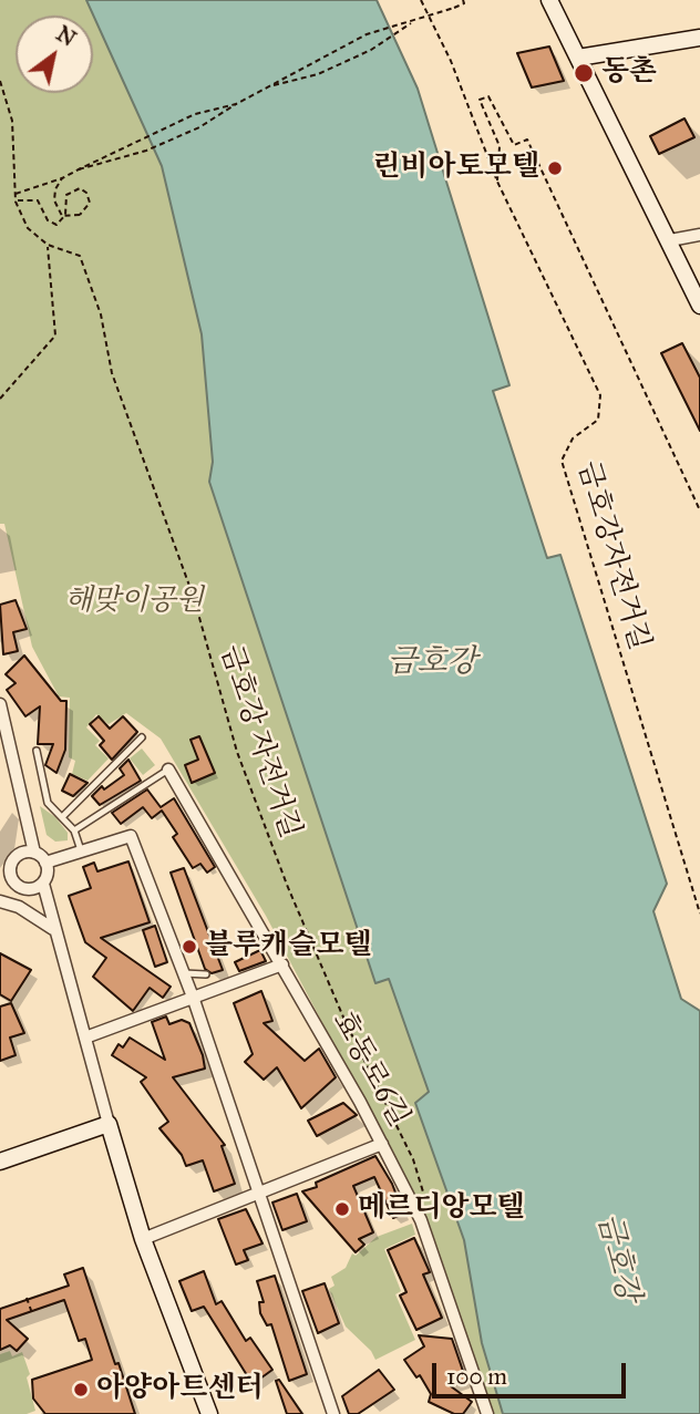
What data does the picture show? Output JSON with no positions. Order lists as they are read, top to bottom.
{
  "streets": {
    "street": ["효동로6길"],
    "path": ["금호강자전거길", "금호강 자전거길"]
  },
  "water": ["금호강"],
  "parks": ["해맞이공원"],
  "places": [
    "동촌",
    "린비아토모텔",
    "블루캐슬모텔",
    "메르디앙모텔",
    "아양아트센터"
  ],
  "scale_bar": "100 m",
  "north": "top right"
}
